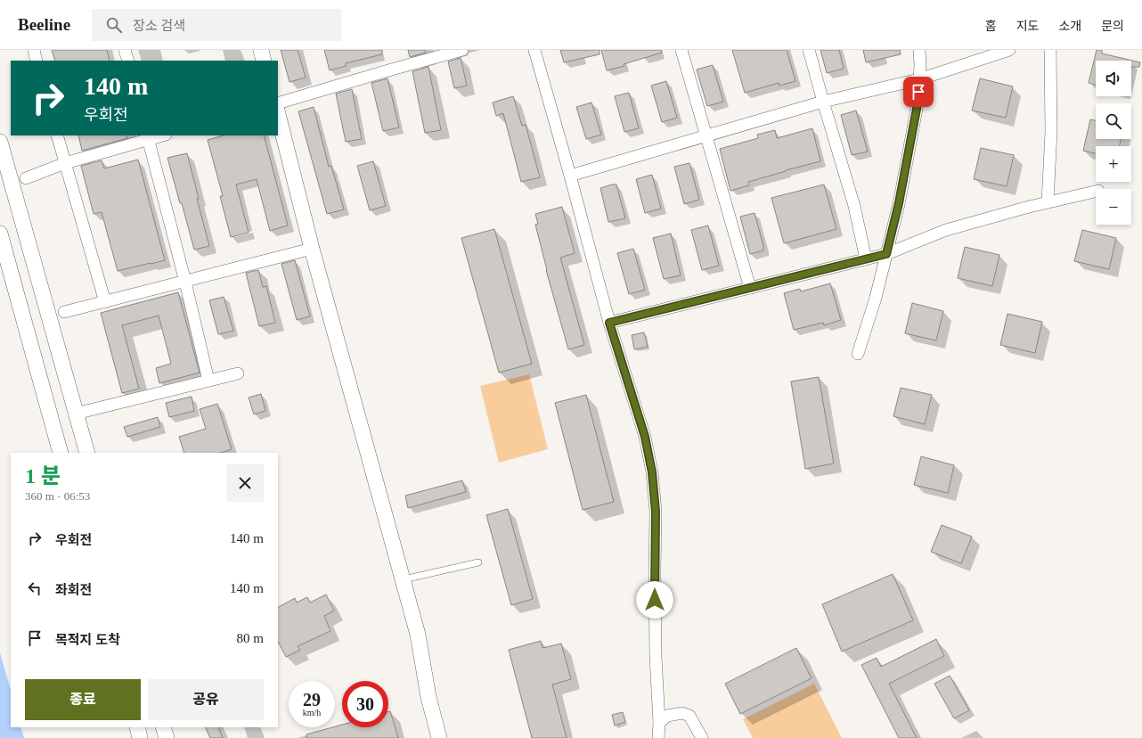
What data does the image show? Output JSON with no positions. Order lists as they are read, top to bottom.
{
  "page": {
    "header": "Beeline",
    "search": "장소 검색",
    "nav": [
      "홈",
      "지도",
      "소개",
      "문의"
    ],
    "map_buttons": ["+", "−"],
    "turn": ["140 m", "우회전"],
    "heading": ["1 분", "360 m · 06:53"],
    "list": [
      {
        "name": "우회전",
        "value": "140 m"
      },
      {
        "name": "좌회전",
        "value": "140 m"
      },
      {
        "name": "목적지 도착",
        "value": "80 m"
      }
    ],
    "buttons": ["종료", "공유"],
    "speed": "29 km/h",
    "limit": "30"
  }
}
